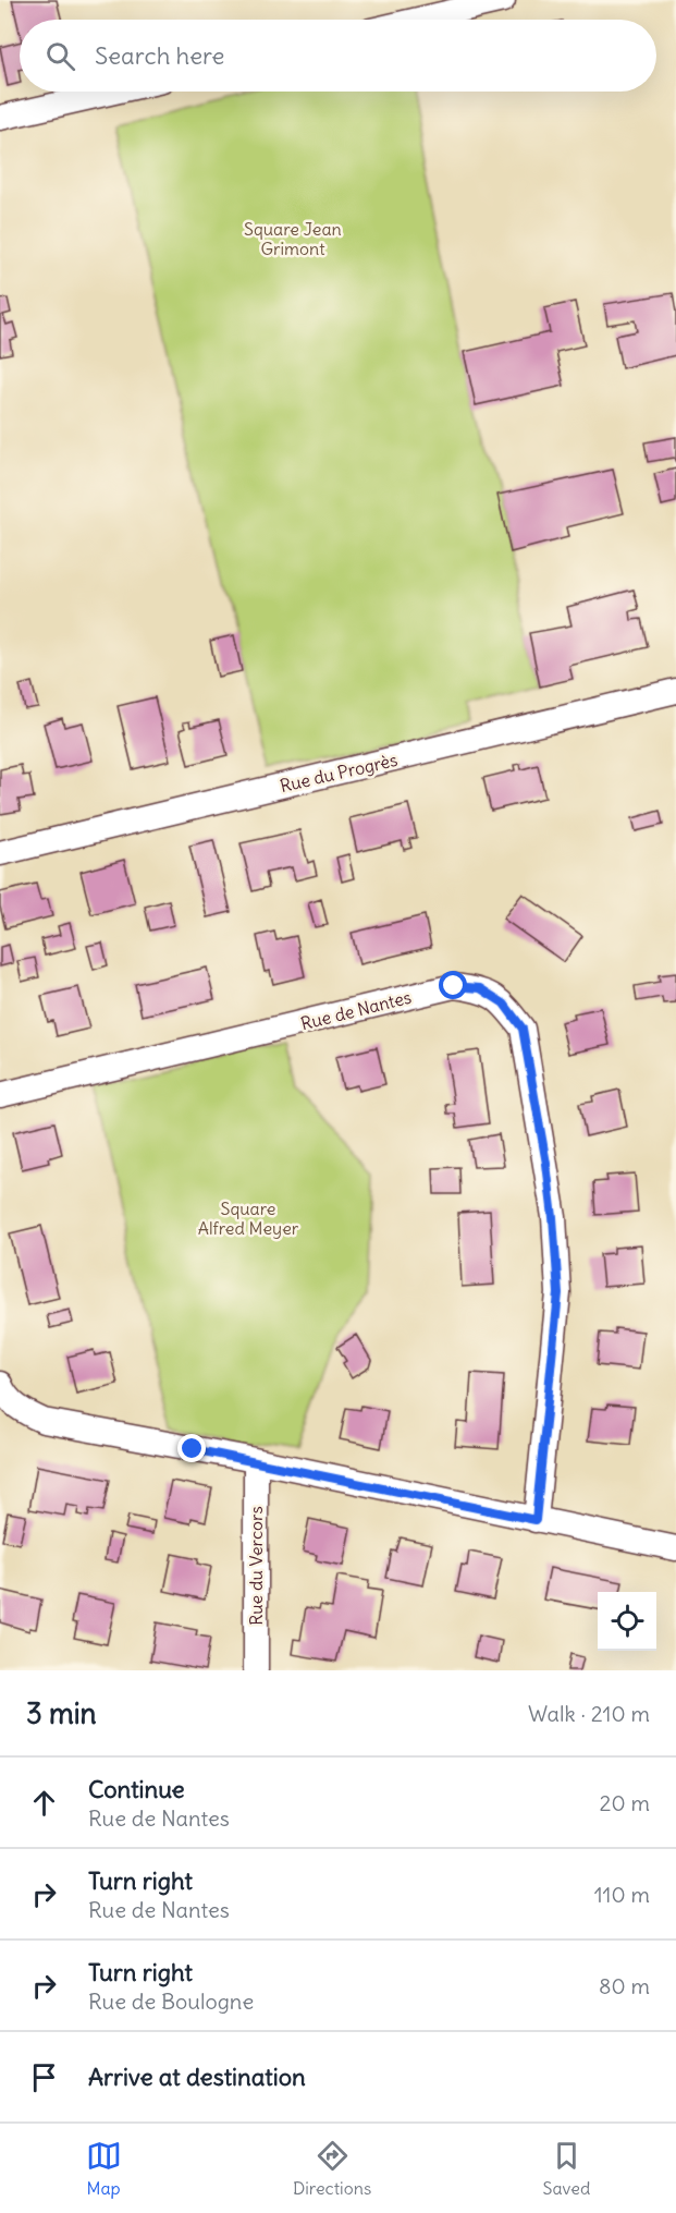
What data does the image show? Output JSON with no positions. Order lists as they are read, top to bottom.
{
  "streets": {
    "street": ["Rue du Progrès", "Rue de Nantes", "Rue du Vercors"]
  },
  "parks": ["Square Jean Grimont", "Square Alfred Meyer"],
  "page": {
    "search": "Search here",
    "heading": ["3 min", "Walk · 210 m"],
    "list": [
      ["Continue", "Rue de Nantes", "20 m"],
      ["Turn right", "Rue de Nantes", "110 m"],
      ["Turn right", "Rue de Boulogne", "80 m"],
      "Arrive at destination"
    ],
    "nav": ["Map", "Directions", "Saved"]
  }
}
